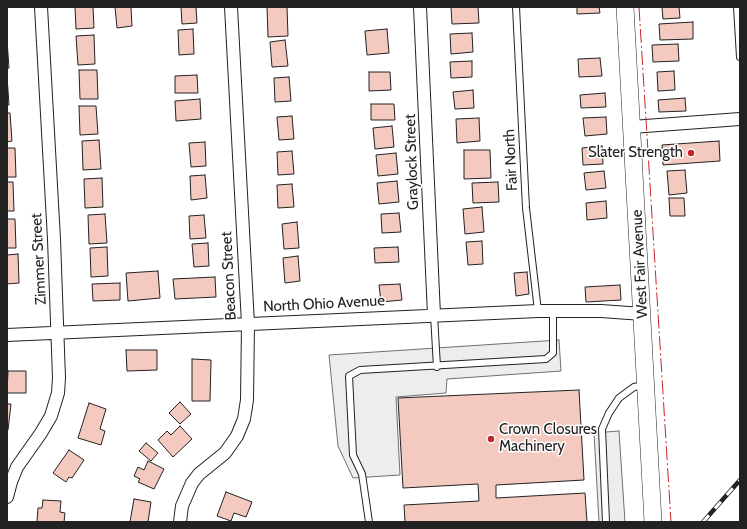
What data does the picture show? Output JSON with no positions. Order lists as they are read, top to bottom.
{
  "streets": {
    "street": [
      "Graylock Street",
      "Zimmer Street",
      "West Fair Avenue",
      "Beacon Street",
      "North Ohio Avenue"
    ],
    "lane": ["Fair North"]
  },
  "crossings": [
    ["Fair North", "North Ohio Avenue"],
    ["Graylock Street", "North Ohio Avenue"],
    ["Zimmer Street", "North Ohio Avenue"],
    ["West Fair Avenue", "North Ohio Avenue"],
    ["Beacon Street", "North Ohio Avenue"]
  ],
  "places": ["Slater Strength", "Crown Closures Machinery"]
}
